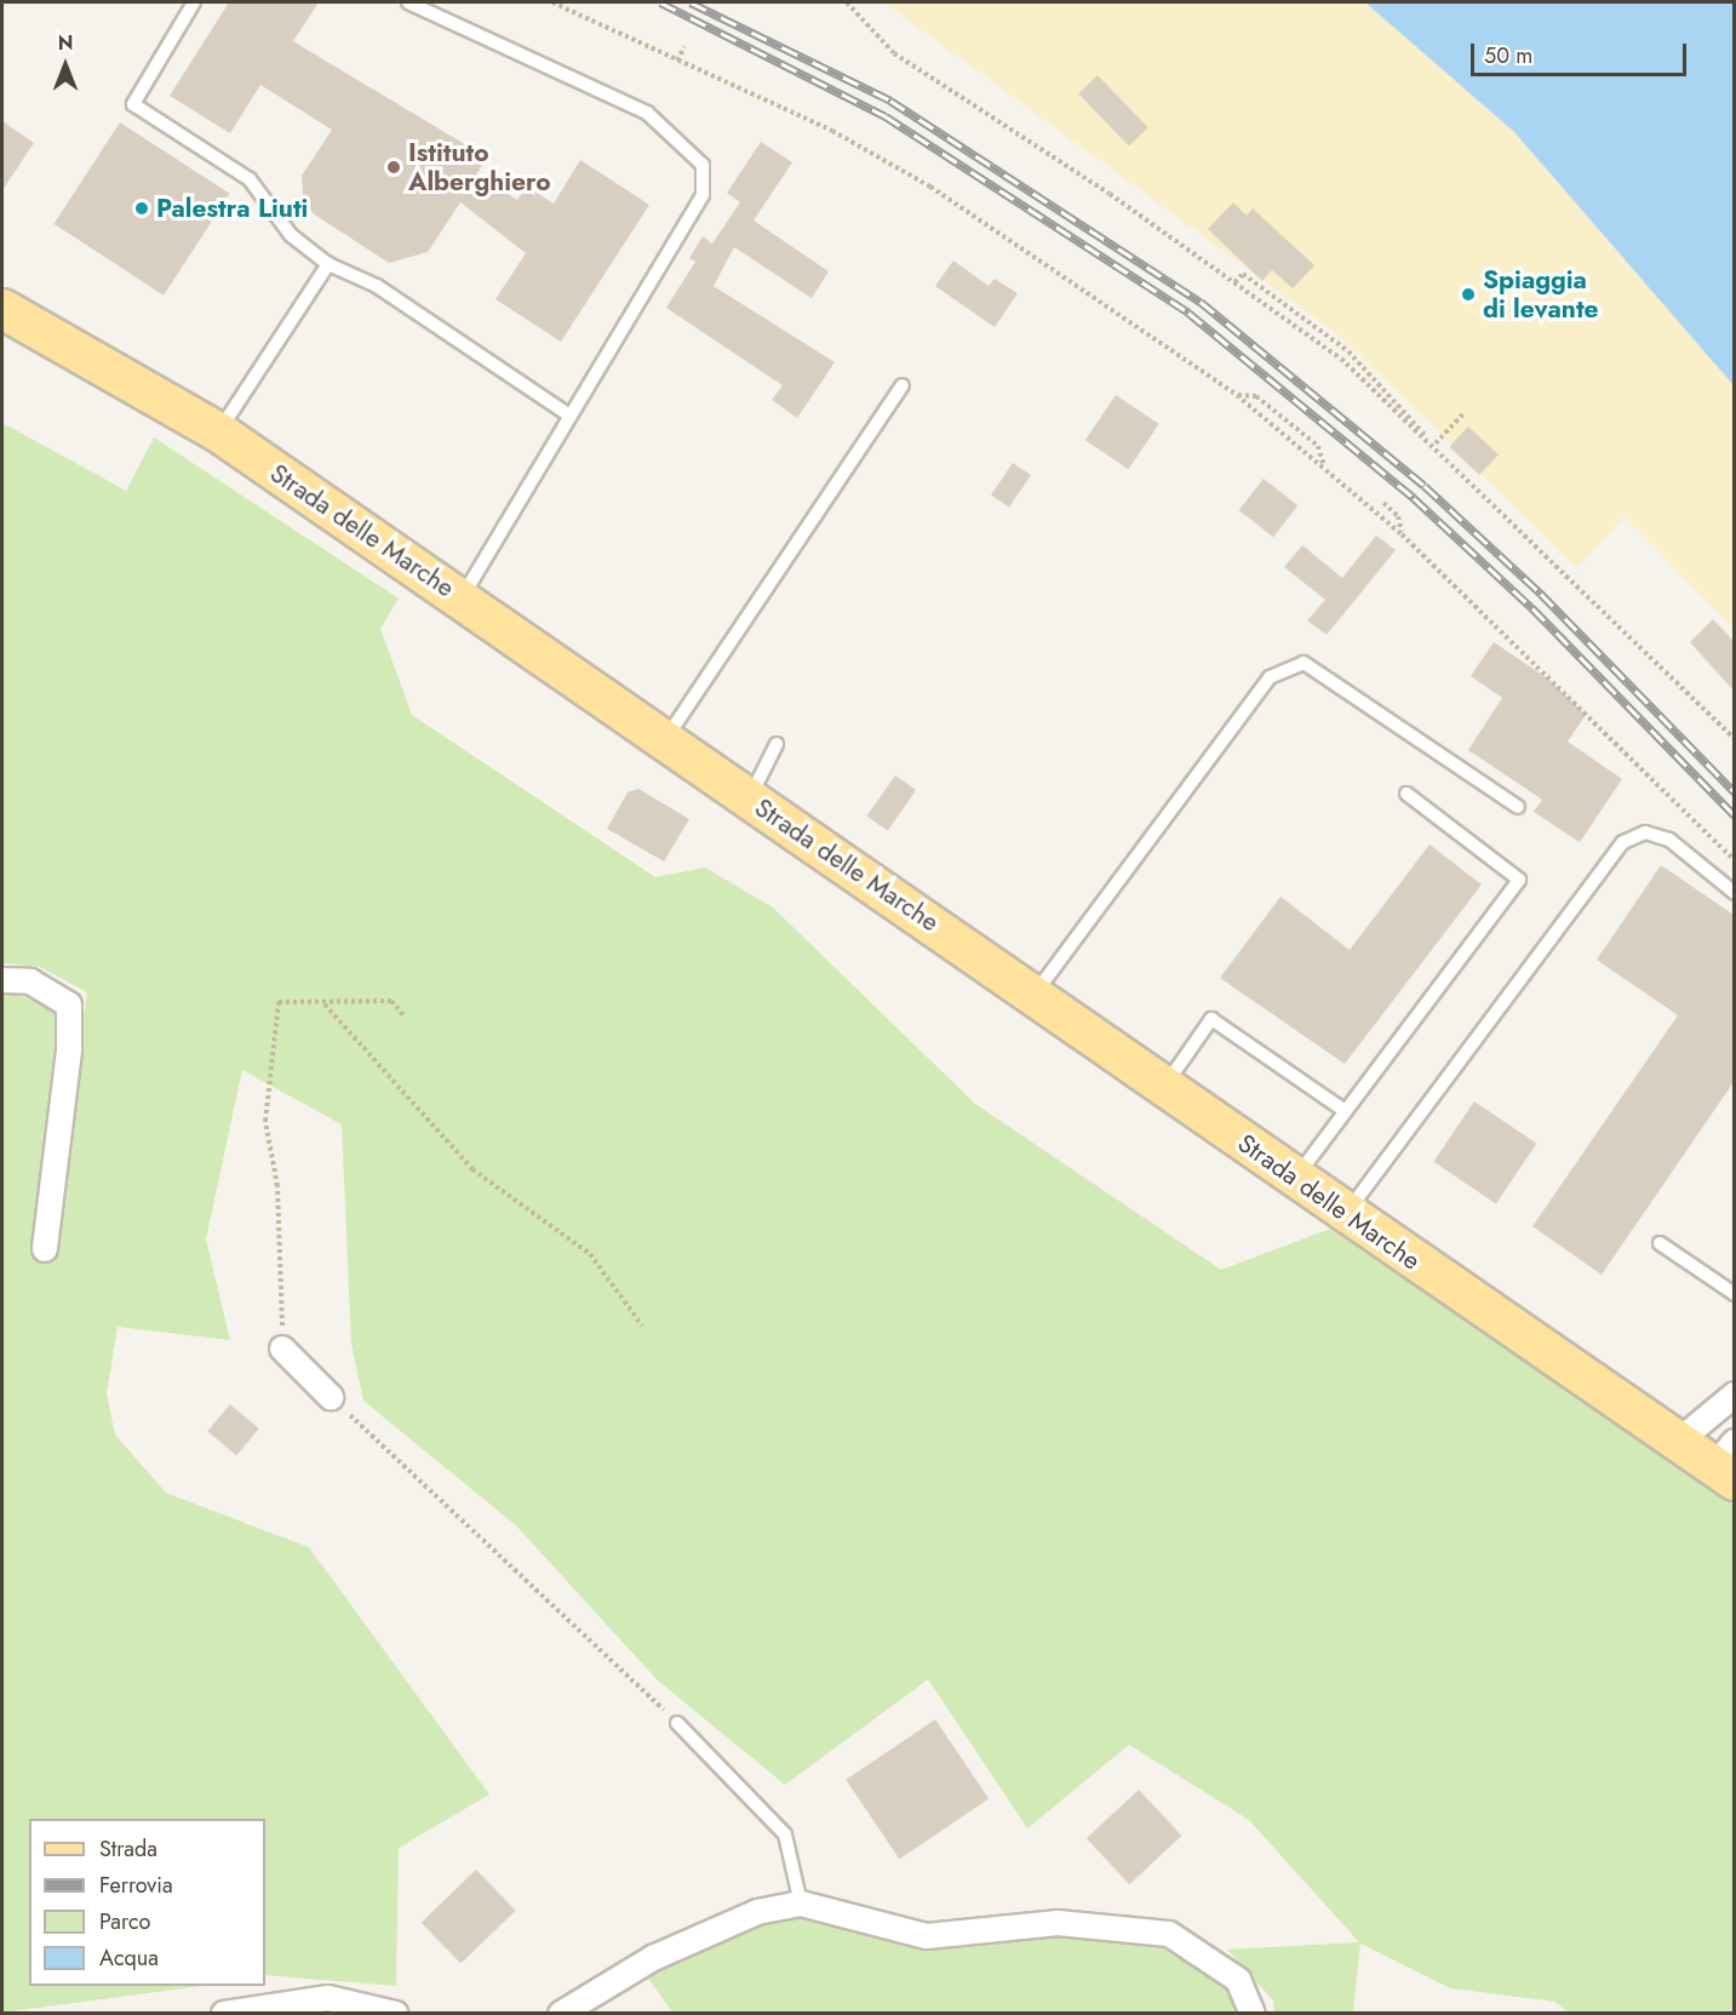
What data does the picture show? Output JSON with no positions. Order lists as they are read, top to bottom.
{
  "streets": {
    "main road": ["Strada delle Marche"]
  },
  "places": ["Istituto Alberghiero", "Palestra Liuti", "Spiaggia di levante"],
  "legend": [
    "Strada",
    "Ferrovia",
    "Parco",
    "Acqua"
  ],
  "scale_bar": "50 m",
  "north": "top"
}
